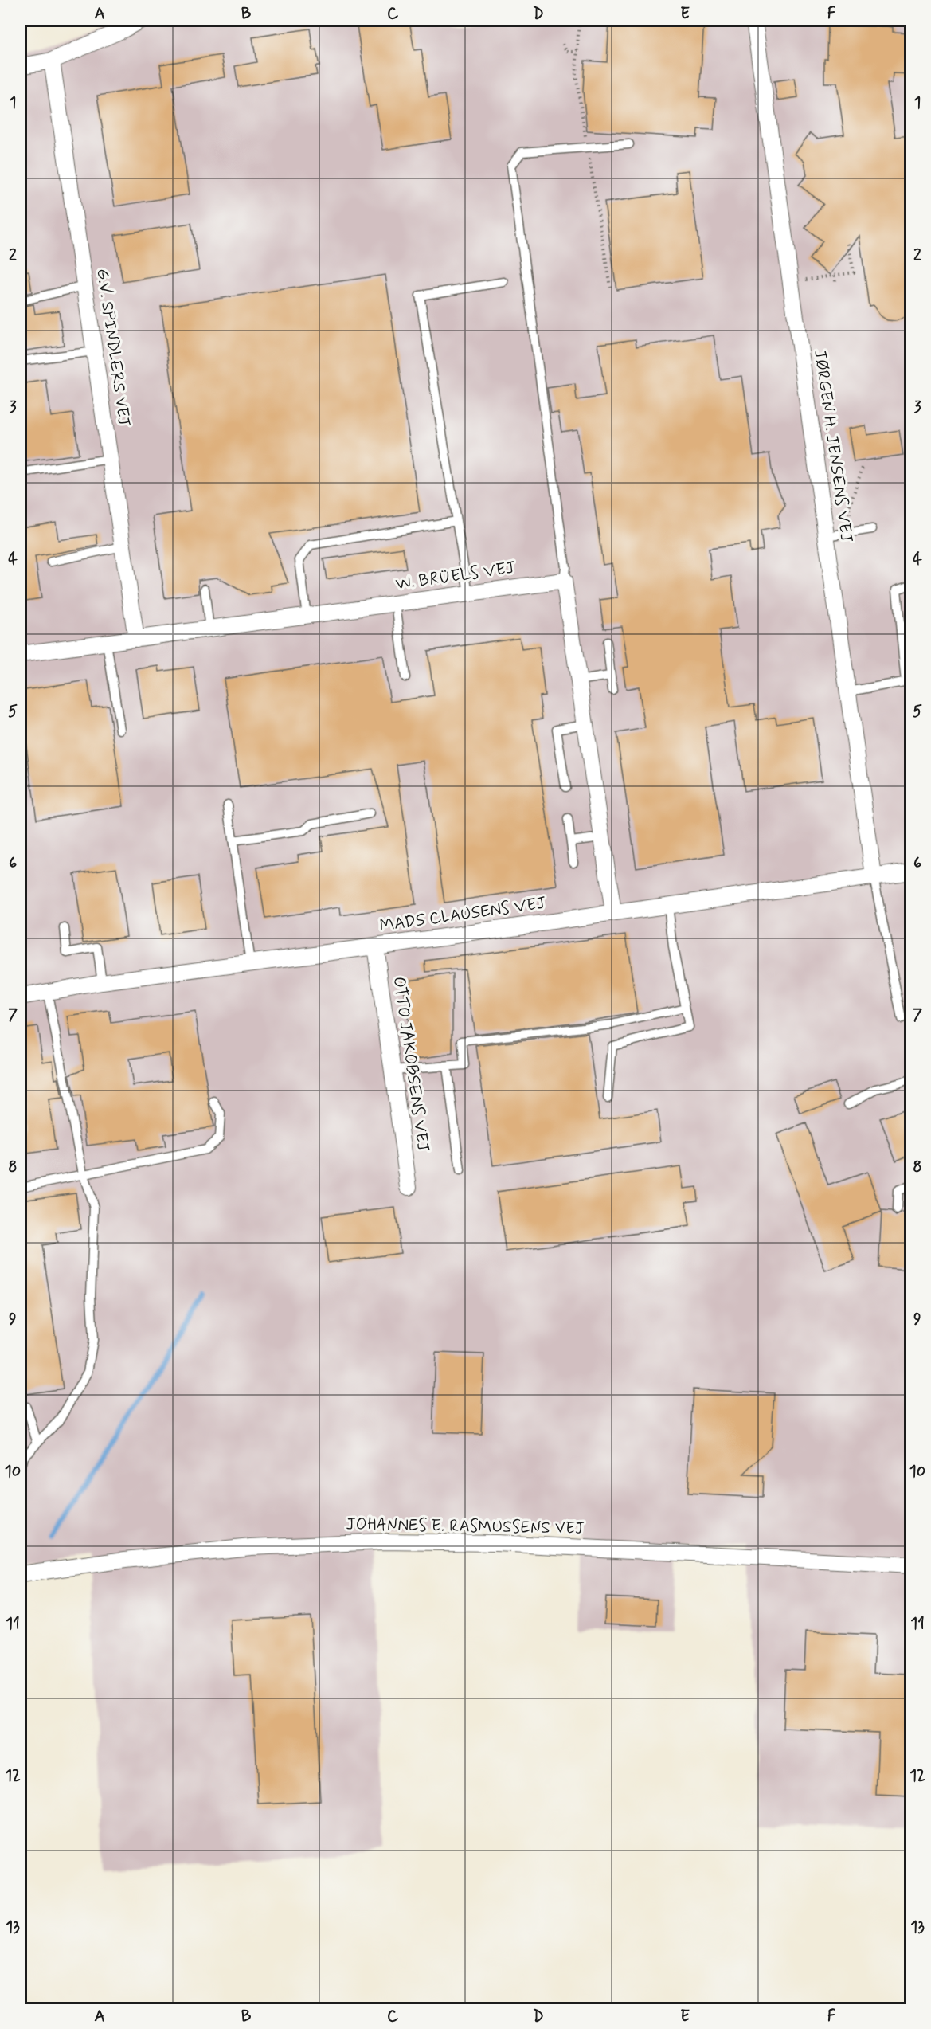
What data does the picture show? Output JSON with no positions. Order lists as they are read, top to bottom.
{
  "streets": {
    "street": [
      "G.V. SPINDLERS VEJ",
      "JØRGEN H. JENSENS VEJ",
      "W. BRÜELS VEJ",
      "MADS CLAUSENS VEJ",
      "OTTO JAKOBSENS VEJ",
      "JOHANNES E. RASMUSSENS VEJ"
    ]
  },
  "crossings": [
    ["G.V. SPINDLERS VEJ", "W. BRÜELS VEJ"],
    ["JØRGEN H. JENSENS VEJ", "MADS CLAUSENS VEJ"],
    ["MADS CLAUSENS VEJ", "OTTO JAKOBSENS VEJ"]
  ],
  "grid": {
    "columns": [
      "A",
      "B",
      "C",
      "D",
      "E",
      "F"
    ],
    "rows": [
      "1",
      "2",
      "3",
      "4",
      "5",
      "6",
      "7",
      "8",
      "9",
      "10",
      "11",
      "12",
      "13"
    ]
  }
}
